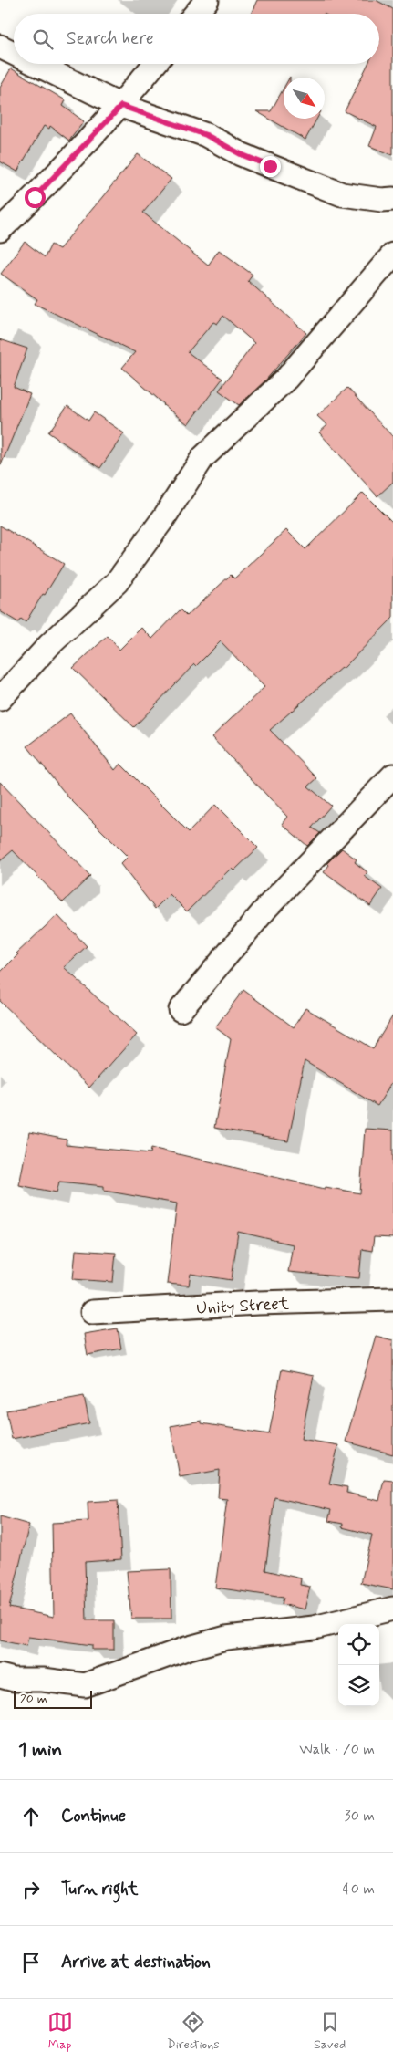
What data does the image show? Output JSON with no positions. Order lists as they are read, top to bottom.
{
  "streets": {
    "street": ["Unity Street"]
  },
  "scale_bar": "20 m",
  "north": "bottom right",
  "page": {
    "search": "Search here",
    "scale": "20 m",
    "heading": ["1 min", "Walk · 70 m"],
    "list": [
      ["Continue", "30 m"],
      ["Turn right", "40 m"],
      "Arrive at destination"
    ],
    "nav": ["Map", "Directions", "Saved"]
  }
}
